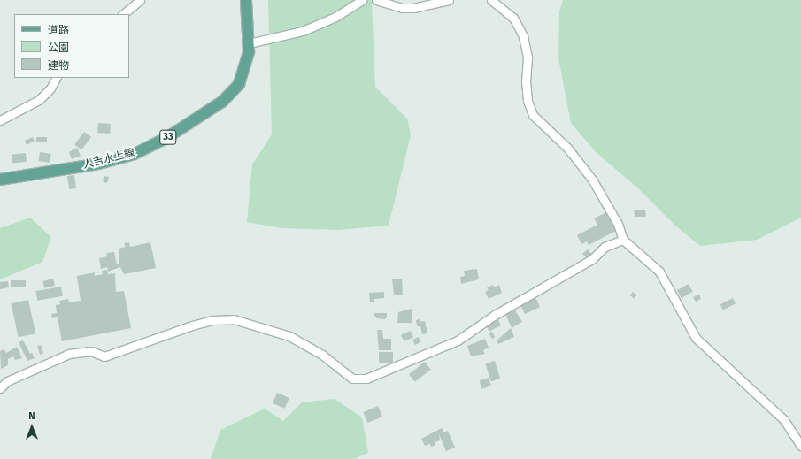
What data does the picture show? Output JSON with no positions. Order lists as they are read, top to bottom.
{
  "streets": {
    "main road": ["33", "人吉水上線"]
  },
  "legend": ["道路", "公園", "建物"],
  "north": "top"
}
